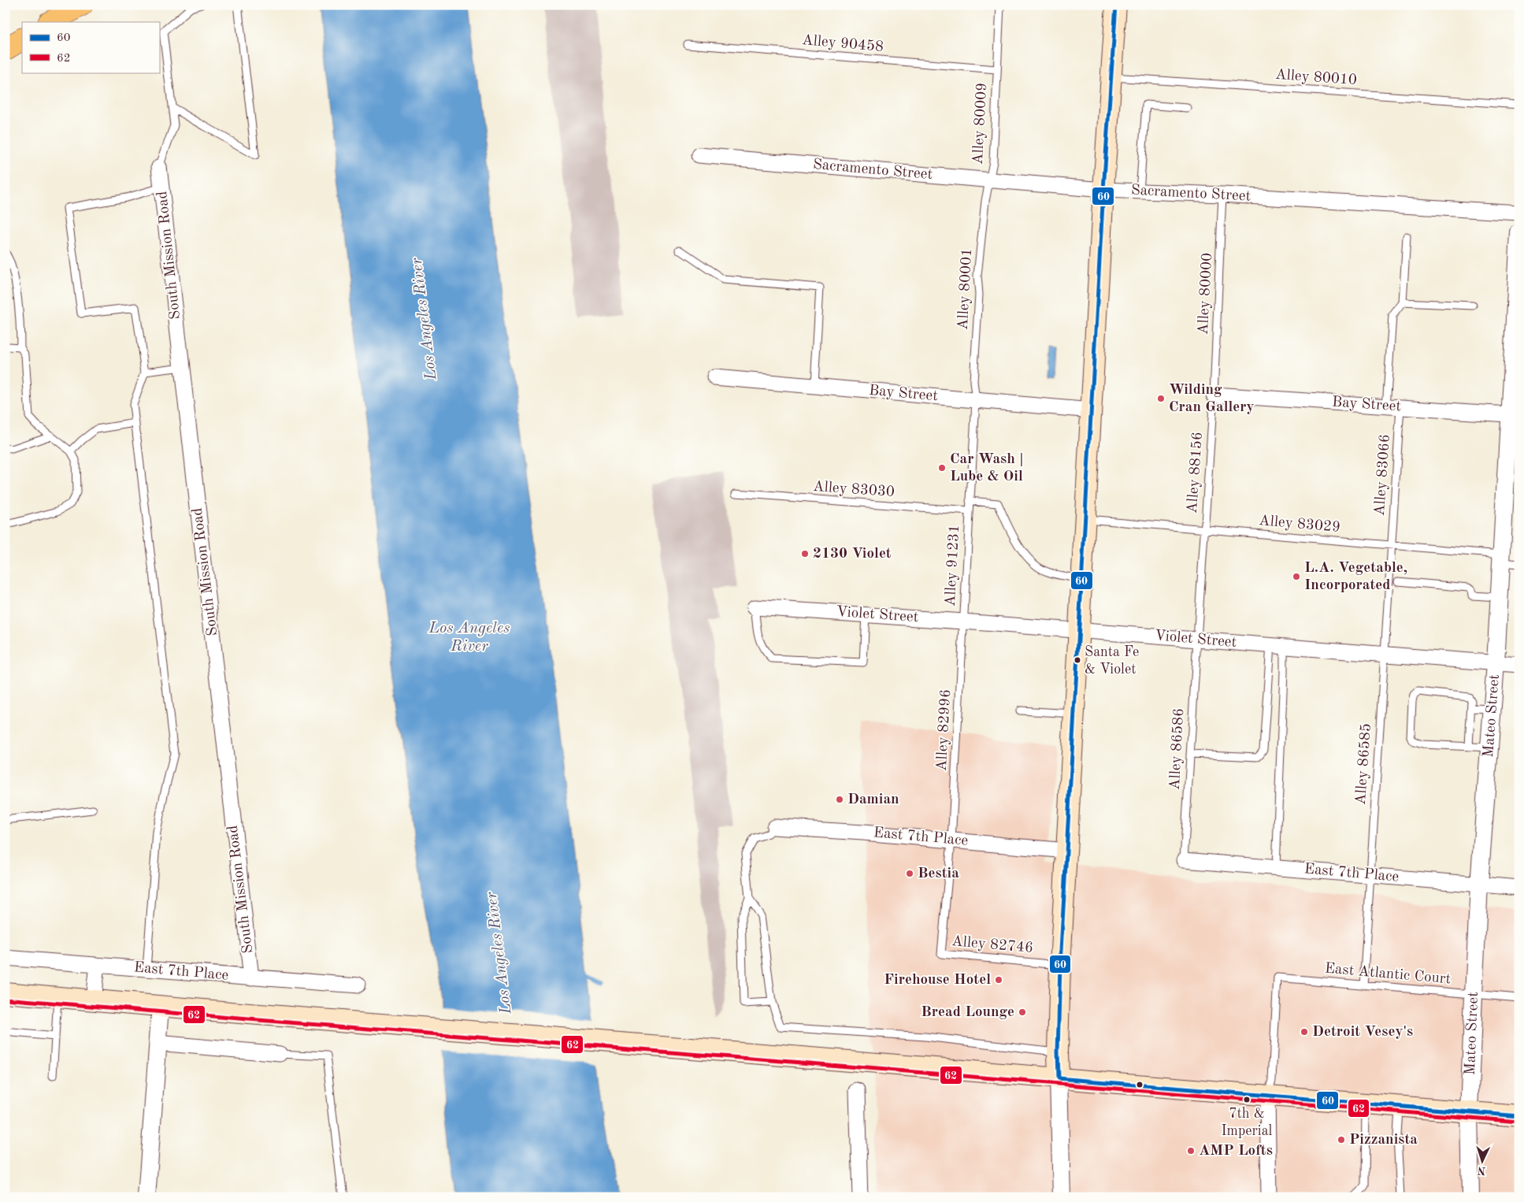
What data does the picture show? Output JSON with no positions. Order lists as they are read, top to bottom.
{
  "streets": {
    "street": [
      "Sacramento Street",
      "South Mission Road",
      "Bay Street",
      "Violet Street",
      "Mateo Street",
      "East 7th Place"
    ],
    "lane": [
      "Alley 90458",
      "Alley 80010",
      "Alley 80009",
      "Alley 80001",
      "Alley 80000",
      "Alley 88156",
      "Alley 83066",
      "Alley 83030",
      "Alley 83029",
      "Alley 91231",
      "Alley 82996",
      "Alley 86586",
      "Alley 86585",
      "Alley 82746",
      "East Atlantic Court"
    ]
  },
  "crossings": [
    ["Alley 90458", "Alley 80009"],
    ["Alley 80009", "Sacramento Street"],
    ["Alley 80009", "Alley 80001"],
    ["Sacramento Street", "Alley 80001"],
    ["Sacramento Street", "Alley 80000"],
    ["South Mission Road", "East 7th Place"],
    ["Alley 80001", "Bay Street"],
    ["Alley 80001", "Alley 91231"],
    ["Alley 80000", "Bay Street"],
    ["Alley 80000", "Alley 88156"],
    ["Bay Street", "Alley 88156"],
    ["Bay Street", "Alley 83066"],
    ["Bay Street", "Mateo Street"],
    ["Alley 88156", "Alley 83029"],
    ["Alley 88156", "Violet Street"],
    ["Alley 88156", "Alley 86586"],
    ["Alley 83066", "Alley 83029"],
    ["Alley 83066", "Violet Street"],
    ["Alley 83066", "Alley 86585"],
    ["Alley 83030", "Alley 91231"],
    ["Alley 83029", "Mateo Street"],
    ["Alley 91231", "Violet Street"],
    ["Alley 91231", "Alley 82996"],
    ["Violet Street", "Mateo Street"],
    ["Violet Street", "Alley 82996"],
    ["Violet Street", "Alley 86586"],
    ["Violet Street", "Alley 86585"],
    ["Mateo Street", "East 7th Place"],
    ["Mateo Street", "East Atlantic Court"],
    ["Alley 82996", "East 7th Place"],
    ["Alley 82996", "Alley 82746"],
    ["Alley 86586", "East 7th Place"],
    ["Alley 86585", "East 7th Place"],
    ["Alley 86585", "East Atlantic Court"],
    ["East 7th Place", "Alley 82746"]
  ],
  "water": ["Los Angeles River"],
  "places": [
    "Wilding Cran Gallery",
    "Car Wash | Lube & Oil",
    "2130 Violet",
    "L.A. Vegetable, Incorporated",
    "Santa Fe & Violet",
    "Damian",
    "Bestia",
    "Firehouse Hotel",
    "Bread Lounge",
    "Detroit Vesey's",
    "7th & Imperial",
    "Pizzanista",
    "AMP Lofts"
  ],
  "lines": ["transit line 60", "transit line 62"],
  "legend": ["60", "62"],
  "north": "bottom"
}
